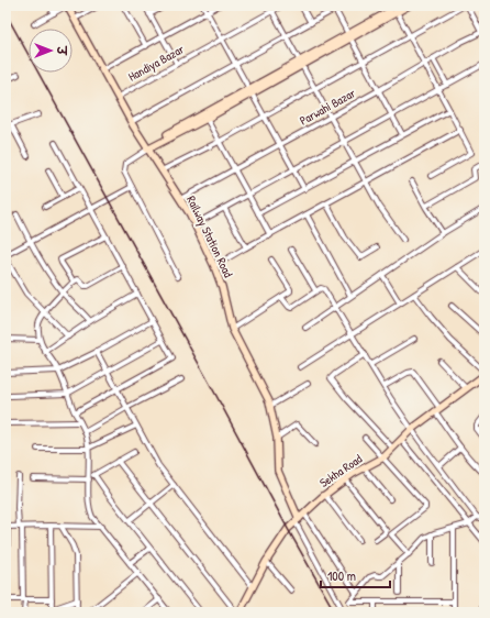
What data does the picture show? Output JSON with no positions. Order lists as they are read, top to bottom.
{
  "streets": {
    "street": [
      "Handiya Bazar",
      "Parwahi Bazar",
      "Railway Station Road",
      "Sekha Road"
    ]
  },
  "crossings": [
    ["Handiya Bazar", "Railway Station Road"],
    ["Parwahi Bazar", "Railway Station Road"],
    ["Railway Station Road", "Sekha Road"]
  ],
  "scale_bar": "100 m",
  "north": "right"
}
